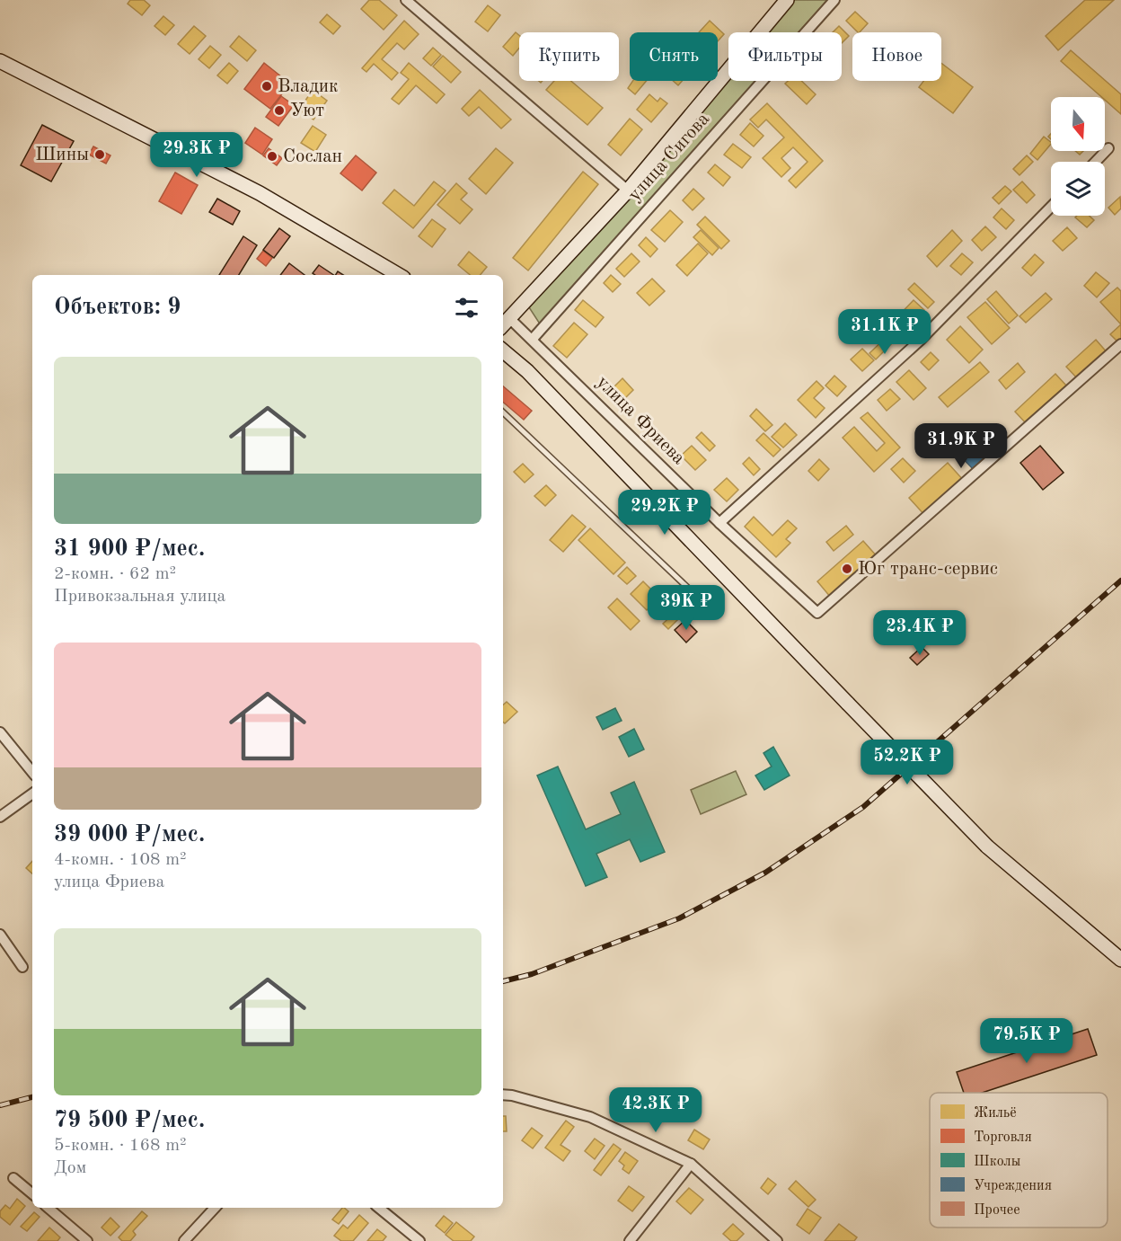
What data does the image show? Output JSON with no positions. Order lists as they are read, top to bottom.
{
  "streets": {
    "main road": ["улица Сигова"],
    "street": ["улица Фриева"]
  },
  "crossings": [
    ["улица Сигова", "улица Фриева"]
  ],
  "places": [
    "Владик",
    "Уют",
    "Шины",
    "Сослан",
    "Юг транс-сервис"
  ],
  "legend": [
    "Жильё",
    "Торговля",
    "Школы",
    "Учреждения",
    "Прочее"
  ],
  "north": "bottom",
  "page": {
    "chip": [
      "Купить",
      "Снять",
      "Фильтры",
      "Новое"
    ],
    "price": [
      "29.3K ₽",
      "31.1K ₽",
      "31.9K ₽",
      "29.2K ₽",
      "39K ₽",
      "23.4K ₽",
      "52.2K ₽",
      "79.5K ₽",
      "42.3K ₽"
    ],
    "heading": "Объектов: 9",
    "list": [
      {
        "name": "31 900 ₽/мес.",
        "note": "2-комн. · 62 m² · Привокзальная улица"
      },
      {
        "name": "39 000 ₽/мес.",
        "note": "4-комн. · 108 m² · улица Фриева"
      },
      {
        "name": "79 500 ₽/мес.",
        "note": "5-комн. · 168 m² · Дом"
      }
    ]
  }
}
